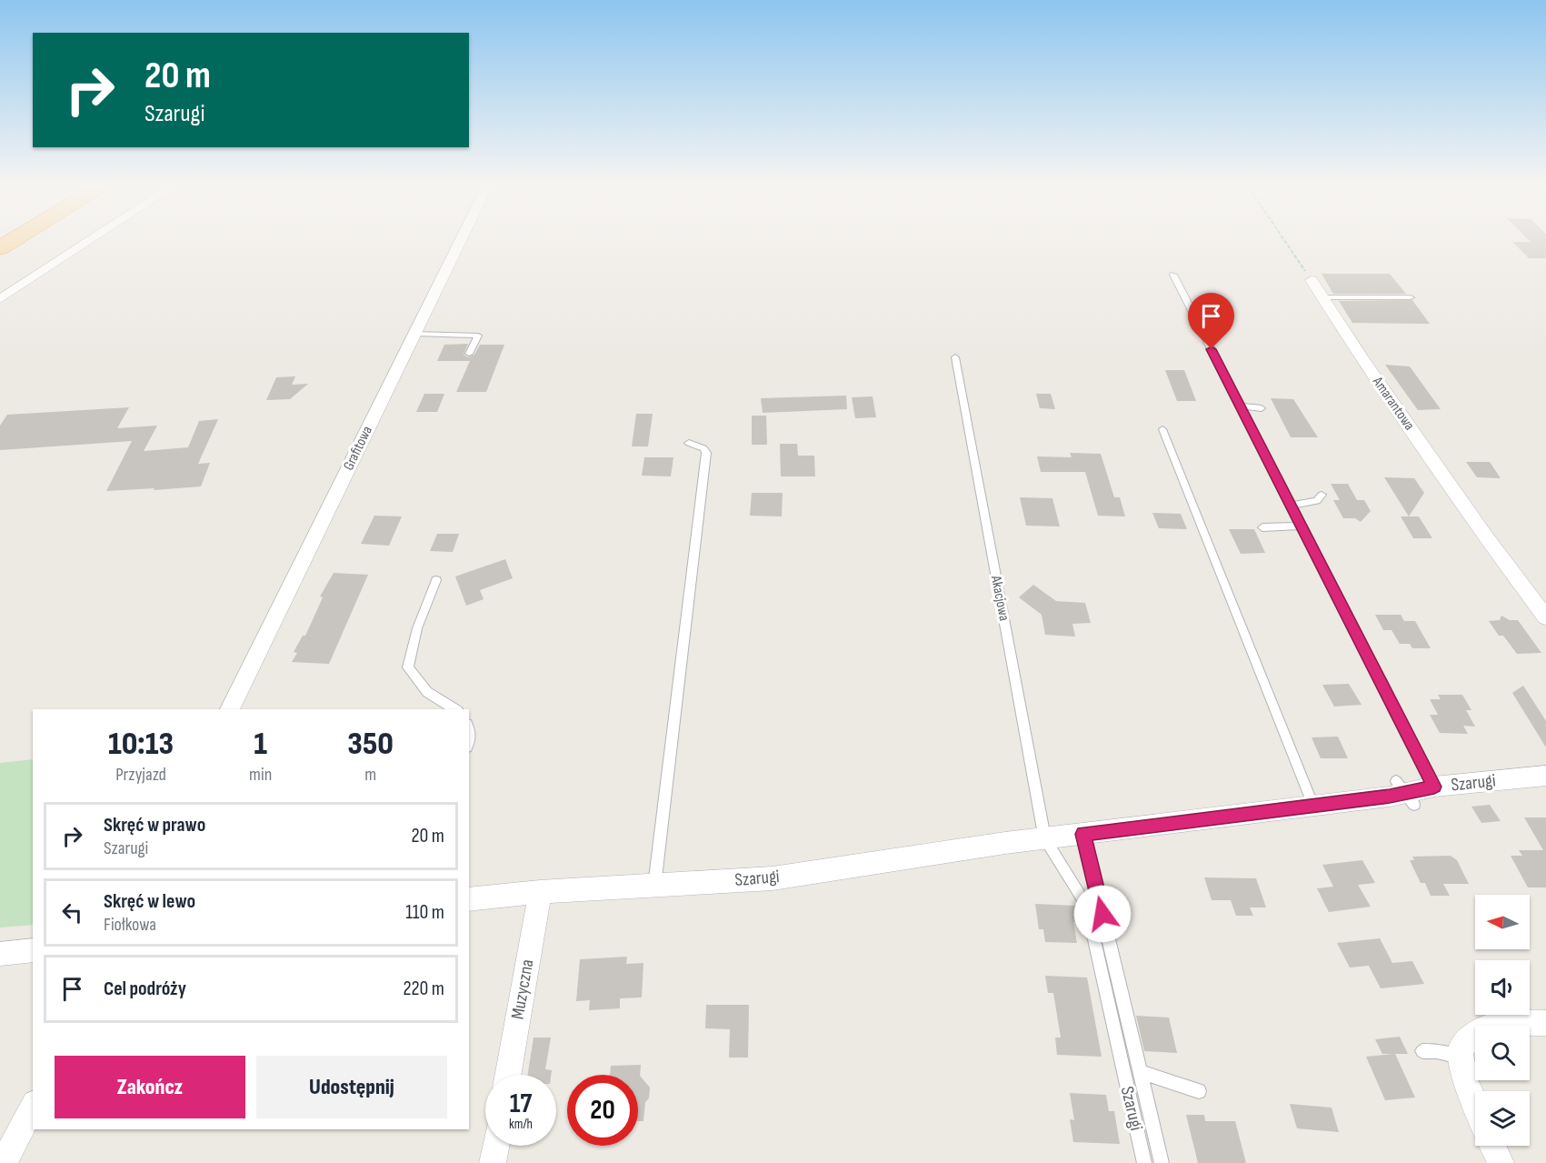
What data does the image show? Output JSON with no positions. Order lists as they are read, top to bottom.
{
  "streets": {
    "street": [
      "Amarantowa",
      "Grafitowa",
      "Szarugi",
      "Muzyczna"
    ],
    "lane": ["Akacjowa"]
  },
  "crossings": [
    ["Akacjowa", "Szarugi"],
    ["Szarugi", "Muzyczna"]
  ],
  "north": "left",
  "page": {
    "turn": ["20 m", "Szarugi"],
    "eta": [
      "10:13",
      "Przyjazd",
      "1",
      "min",
      "350",
      "m"
    ],
    "list": [
      {
        "name": "Skręć w prawo",
        "note": "Szarugi",
        "value": "20 m"
      },
      {
        "name": "Skręć w lewo",
        "note": "Fiołkowa",
        "value": "110 m"
      },
      {
        "name": "Cel podróży",
        "value": "220 m"
      }
    ],
    "buttons": ["Zakończ", "Udostępnij"],
    "speed": "17 km/h",
    "limit": "20"
  }
}
